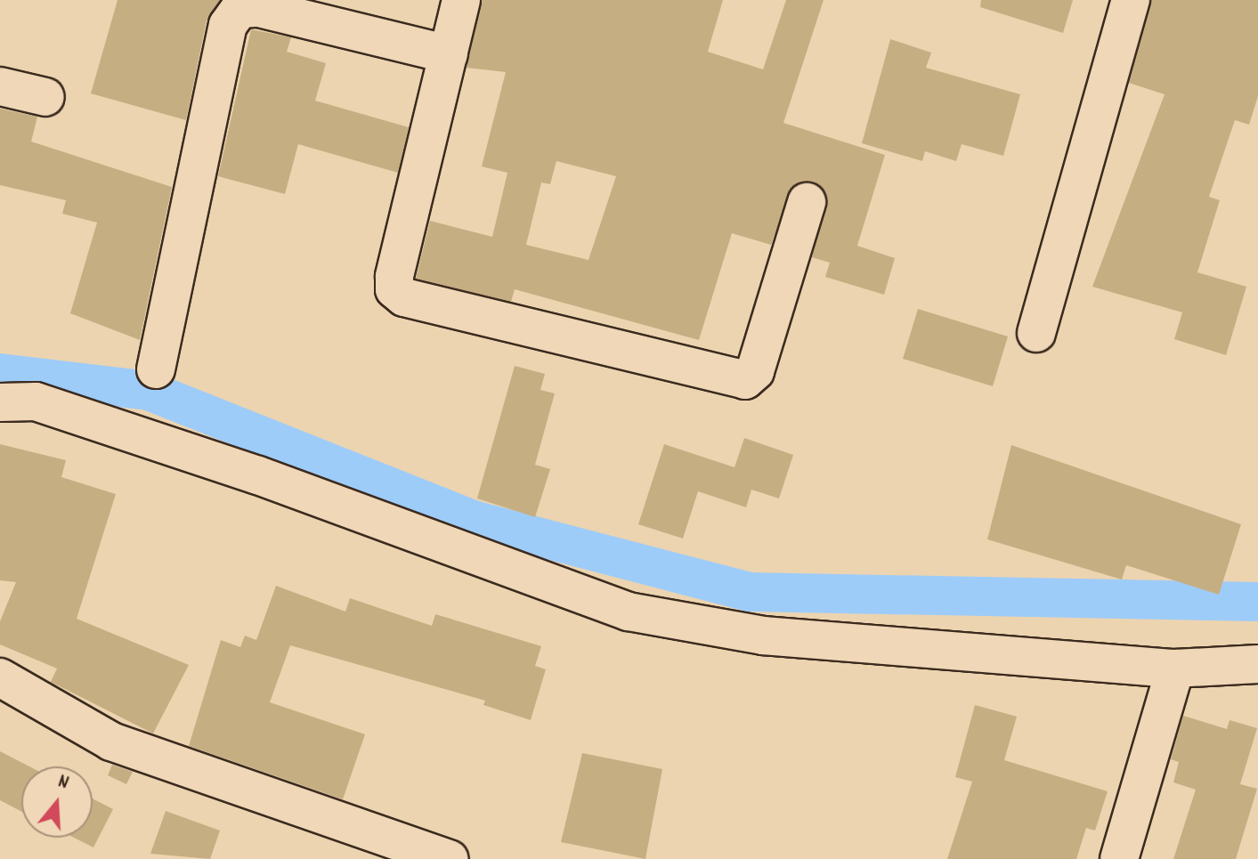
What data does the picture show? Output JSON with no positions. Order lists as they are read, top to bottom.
{
  "north": "top"
}
